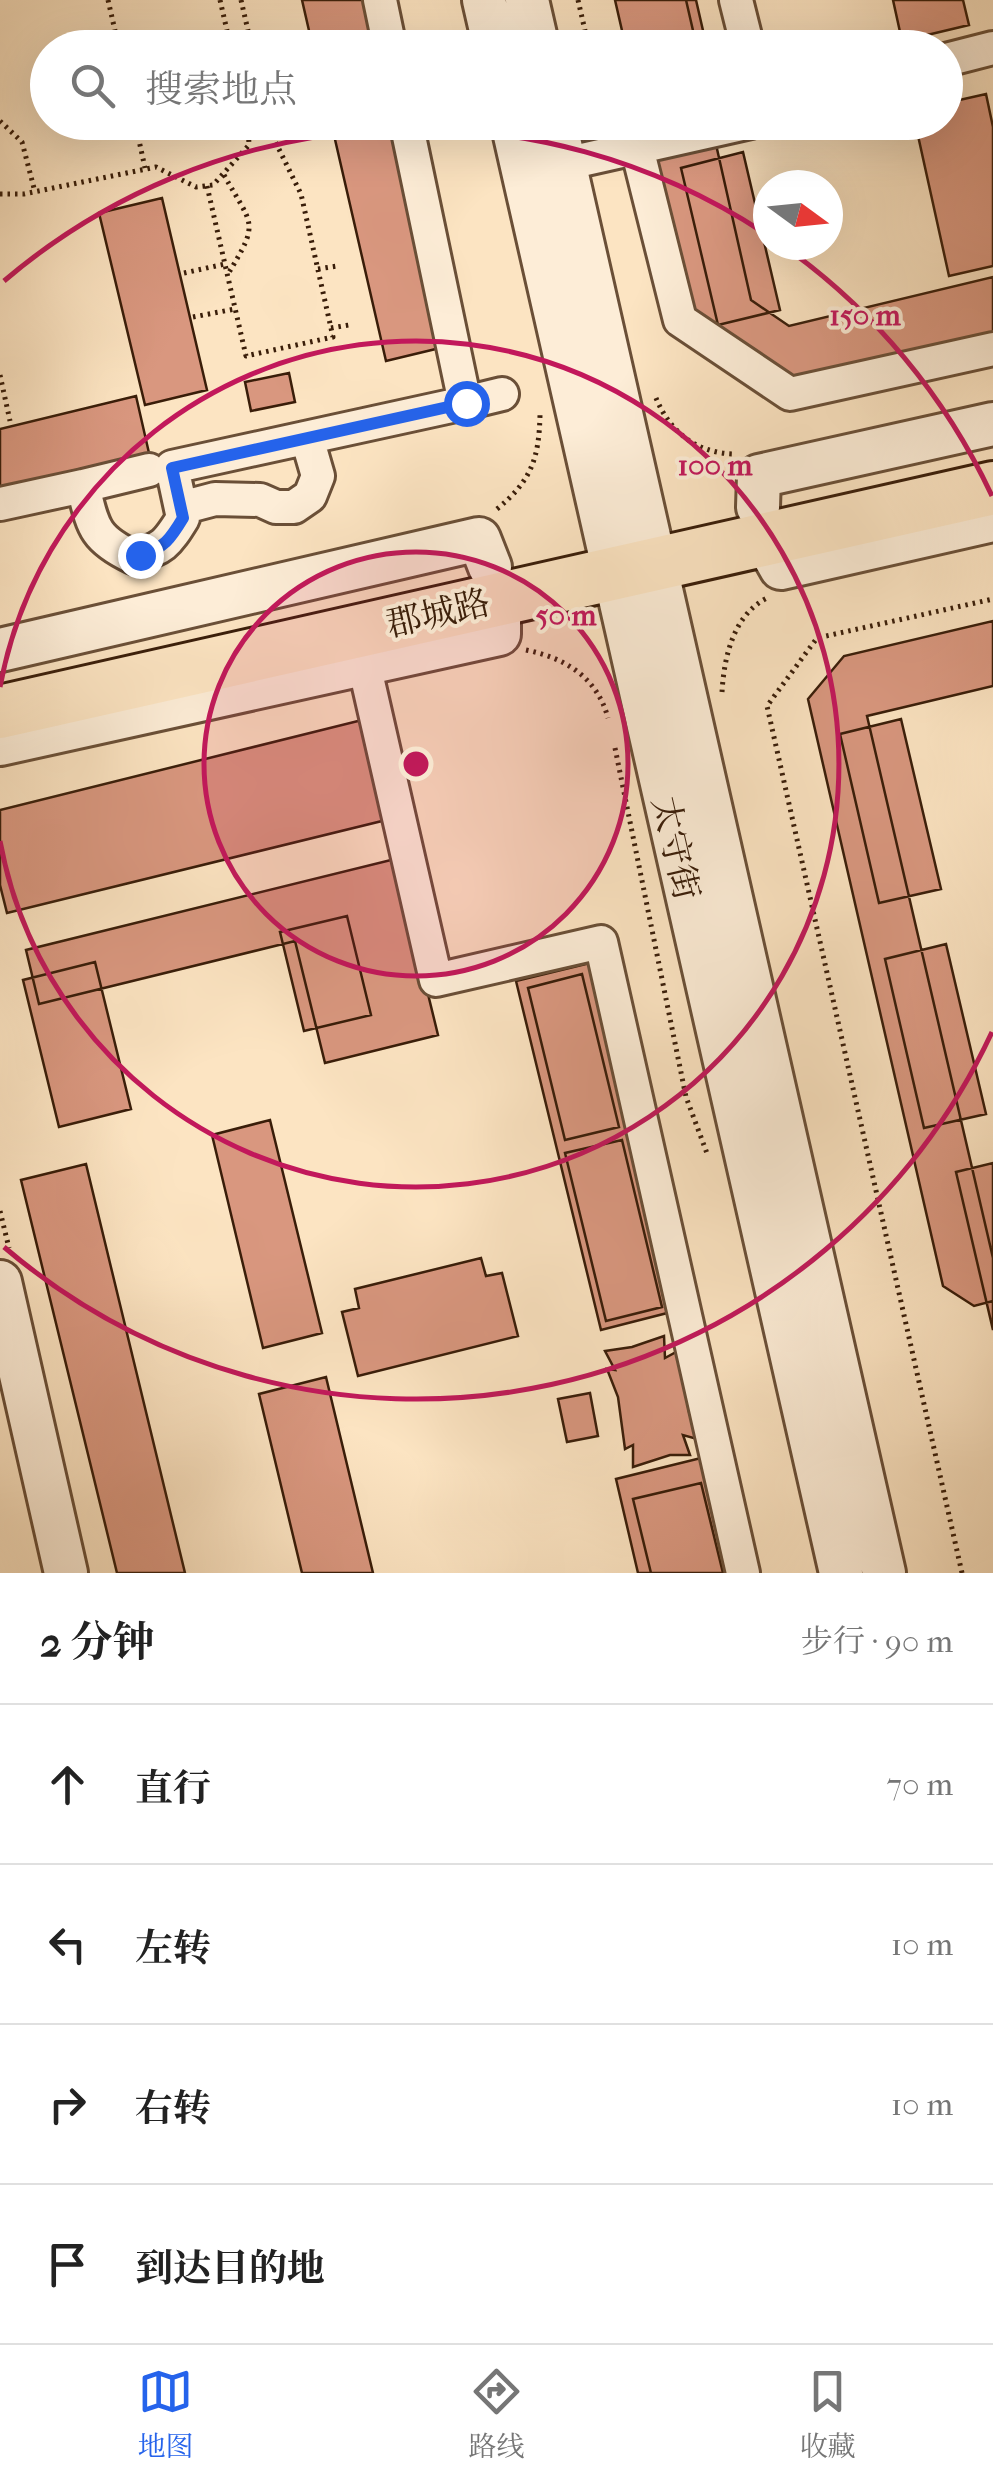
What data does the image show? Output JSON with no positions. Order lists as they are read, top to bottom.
{
  "streets": {
    "main road": ["郡城路"],
    "street": ["太守街"]
  },
  "crossings": [
    ["郡城路", "太守街"]
  ],
  "north": "right",
  "page": {
    "search": "搜索地点",
    "heading": ["2 分钟", "步行 · 90 m"],
    "list": [
      ["直行", "70 m"],
      ["左转", "10 m"],
      ["右转", "10 m"],
      "到达目的地"
    ],
    "nav": ["地图", "路线", "收藏"]
  },
  "rings": ["150 m", "100 m", "50 m"]
}
